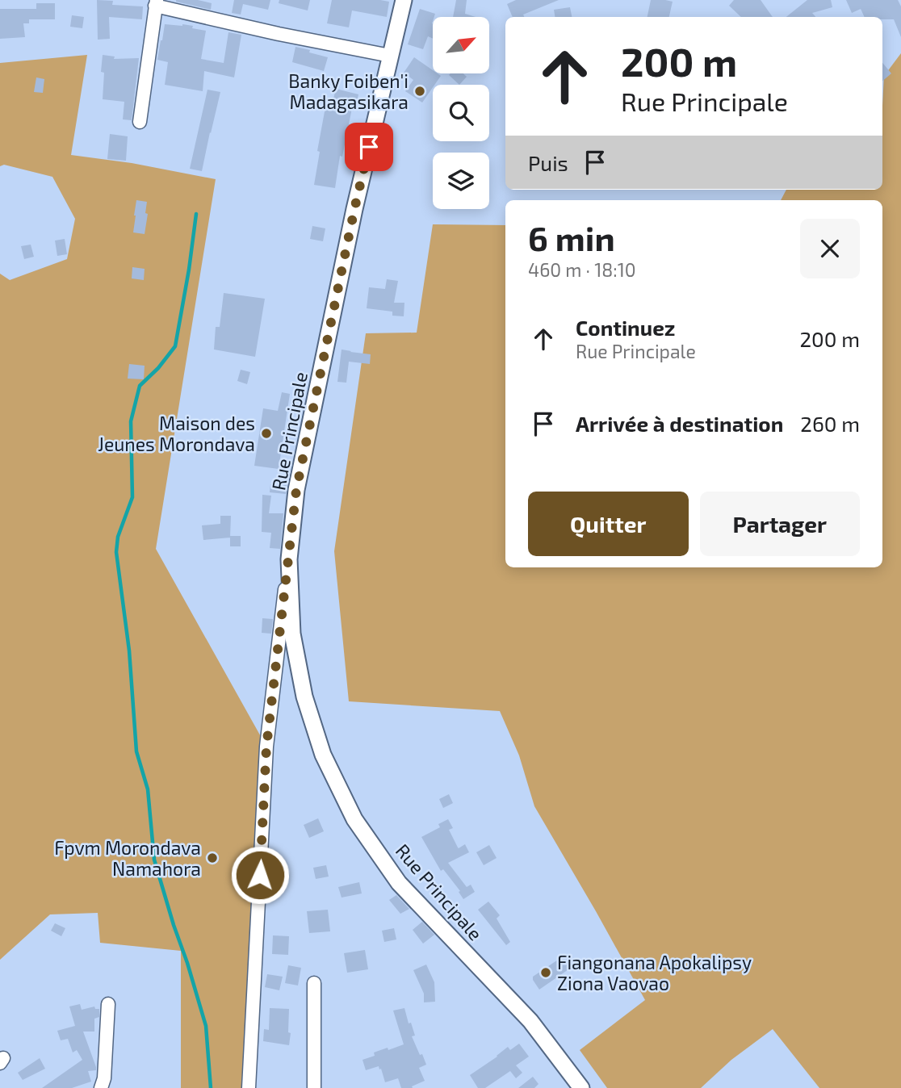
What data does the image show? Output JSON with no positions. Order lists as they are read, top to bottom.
{
  "streets": {
    "main road": ["Rue Principale"]
  },
  "places": [
    "Banky Foiben'i Madagasikara",
    "Maison des Jeunes Morondava",
    "Fpvm Morondava Namahora",
    "Fiangonana Apokalipsy Ziona Vaovao"
  ],
  "north": "top right",
  "page": {
    "turn": ["200 m", "Rue Principale"],
    "then": "Puis",
    "heading": ["6 min", "460 m · 18:10"],
    "list": [
      {
        "name": "Continuez",
        "note": "Rue Principale",
        "value": "200 m"
      },
      {
        "name": "Arrivée à destination",
        "value": "260 m"
      }
    ],
    "buttons": ["Quitter", "Partager"]
  }
}
